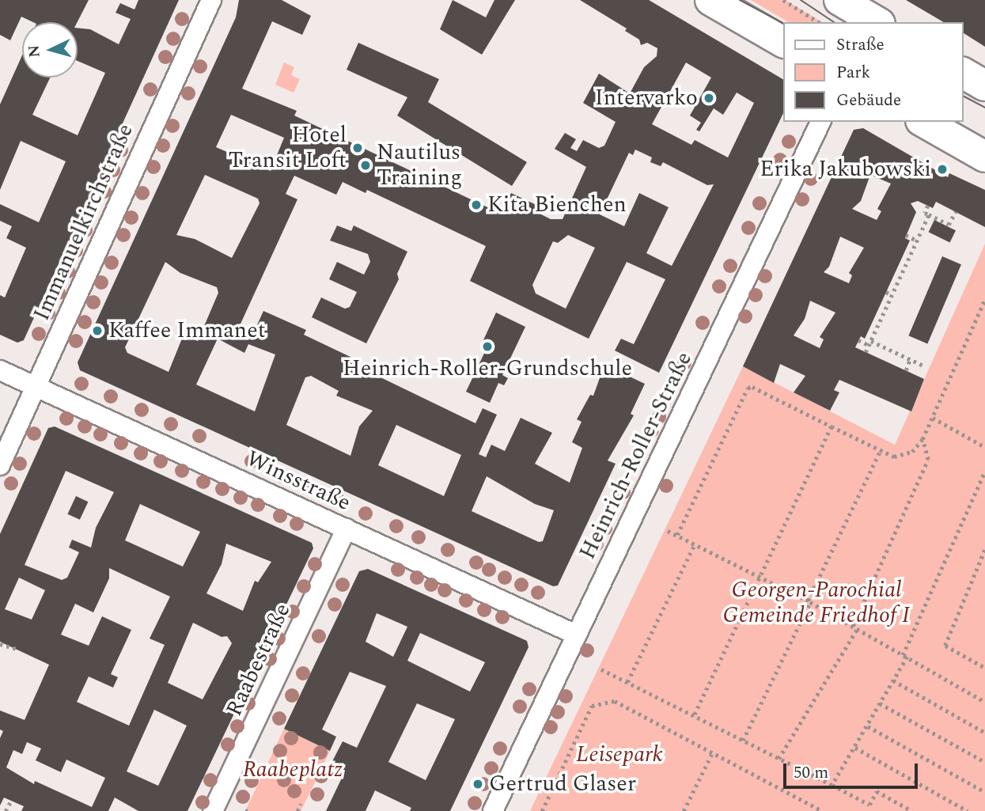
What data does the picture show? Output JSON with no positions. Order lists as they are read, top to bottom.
{
  "streets": {
    "street": [
      "Immanuelkirchstraße",
      "Heinrich-Roller-Straße",
      "Winsstraße",
      "Raabestraße"
    ]
  },
  "crossings": [
    ["Immanuelkirchstraße", "Winsstraße"],
    ["Heinrich-Roller-Straße", "Winsstraße"],
    ["Winsstraße", "Raabestraße"]
  ],
  "parks": ["Georgen-Parochial Gemeinde Friedhof I", "Leisepark", "Raabeplatz"],
  "places": [
    "Intervarko",
    "Hotel Transit Loft",
    "Nautilus Training",
    "Erika Jakubowski",
    "Kita Bienchen",
    "Kaffee Immanet",
    "Heinrich-Roller-Grundschule",
    "Gertrud Glaser"
  ],
  "legend": ["Straße", "Park", "Gebäude"],
  "scale_bar": "50 m",
  "north": "left"
}
